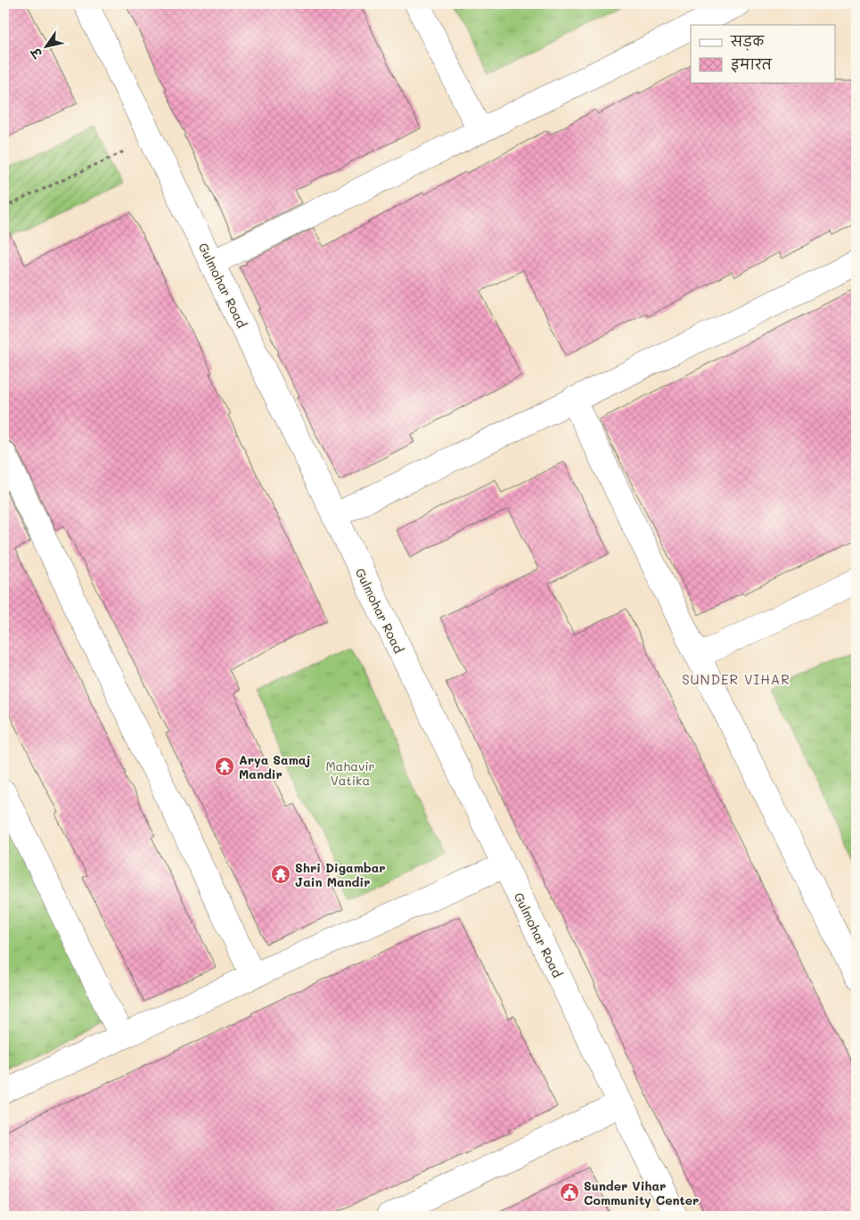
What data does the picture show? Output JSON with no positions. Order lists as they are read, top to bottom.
{
  "streets": {
    "street": ["Gulmohar Road"]
  },
  "districts": ["SUNDER VIHAR"],
  "parks": ["Mahavir Vatika"],
  "places": {
    "temple": ["Arya Samaj Mandir", "Shri Digambar Jain Mandir"],
    "public building": ["Sunder Vihar Community Center"]
  },
  "legend": ["सड़क", "इमारत"],
  "north": "bottom left"
}
